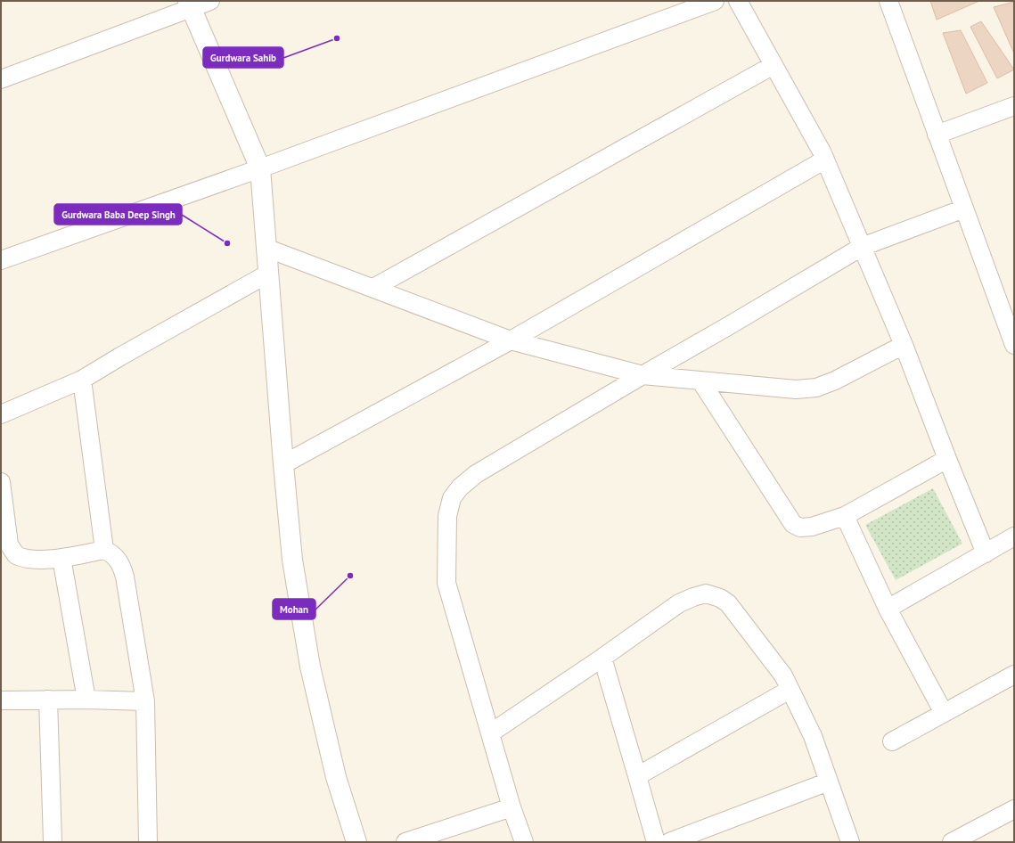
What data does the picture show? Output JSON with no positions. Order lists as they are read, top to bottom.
{
  "places": ["Gurdwara Sahib", "Gurdwara Baba Deep Singh", "Mohan"]
}
